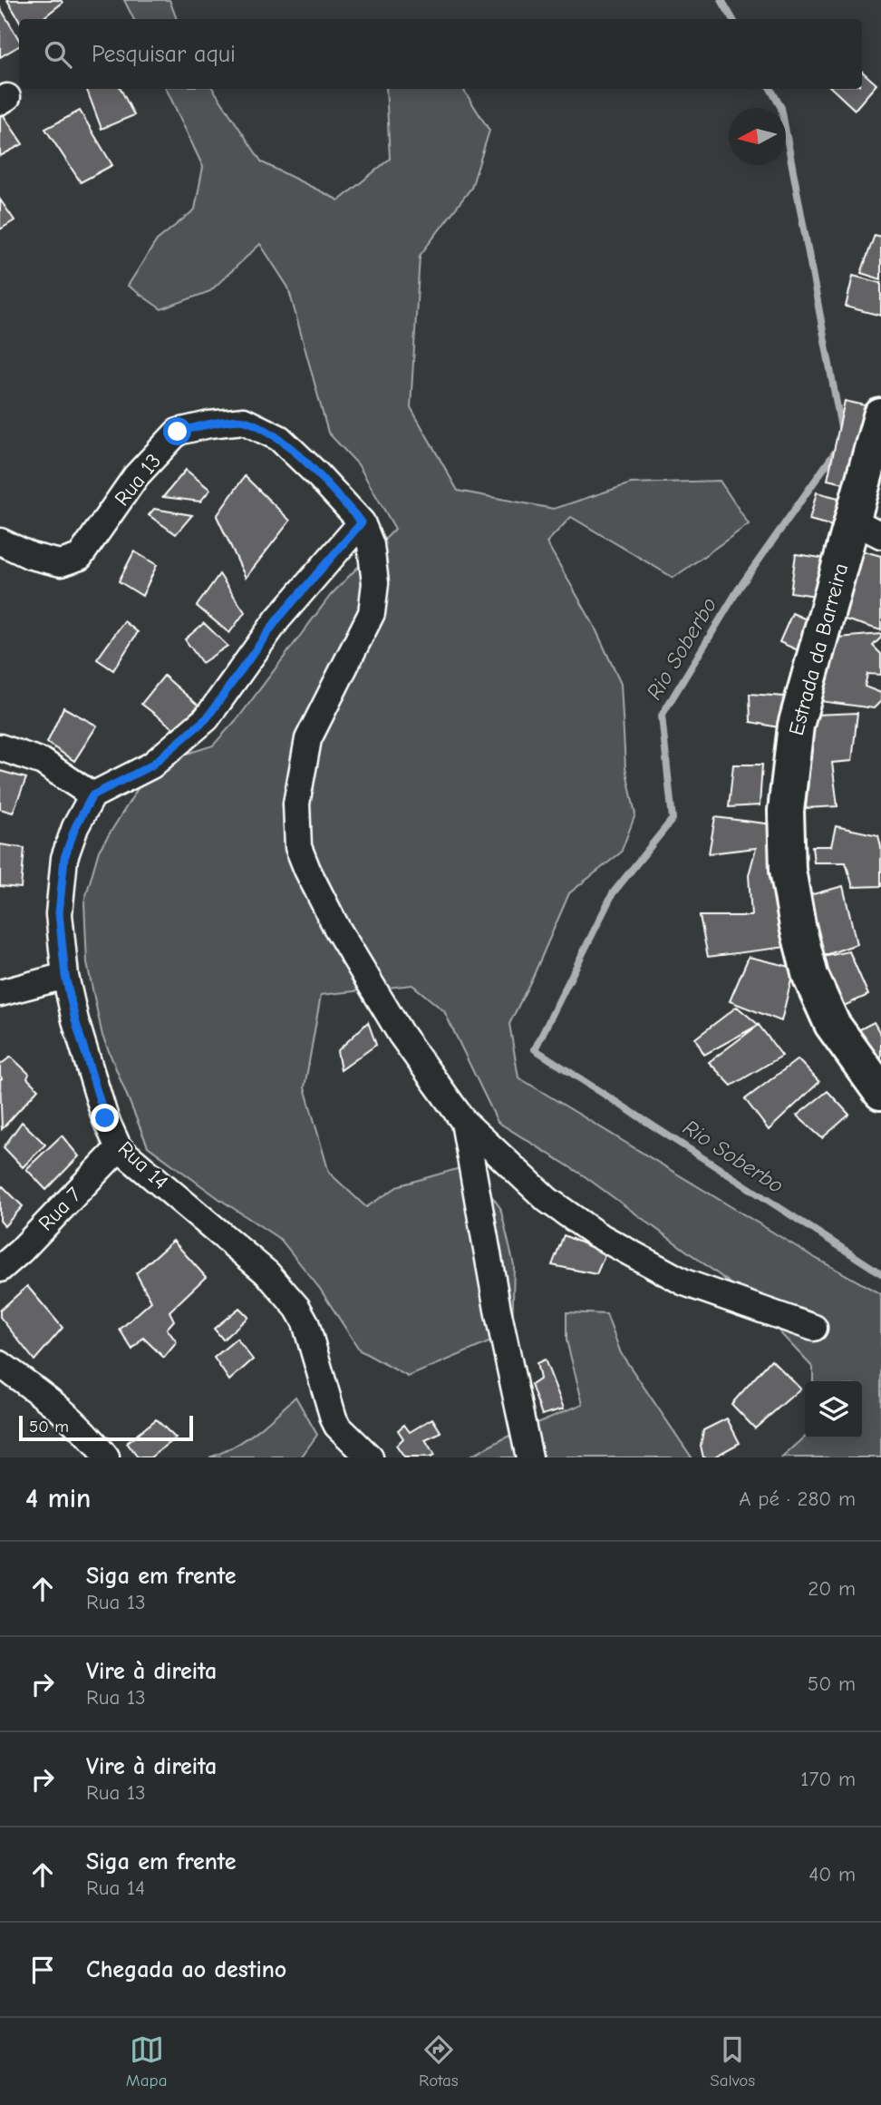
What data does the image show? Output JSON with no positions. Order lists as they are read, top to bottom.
{
  "streets": {
    "main road": ["Estrada da Barreira"],
    "street": ["Rua 13", "Rua 14", "Rua 7"]
  },
  "crossings": [
    ["Rua 14", "Rua 7"]
  ],
  "water": ["Rio Soberbo"],
  "scale_bar": "50 m",
  "north": "left",
  "page": {
    "search": "Pesquisar aqui",
    "scale": "50 m",
    "heading": ["4 min", "A pé · 280 m"],
    "list": [
      ["Siga em frente", "Rua 13", "20 m"],
      ["Vire à direita", "Rua 13", "50 m"],
      ["Vire à direita", "Rua 13", "170 m"],
      ["Siga em frente", "Rua 14", "40 m"],
      "Chegada ao destino"
    ],
    "nav": ["Mapa", "Rotas", "Salvos"]
  }
}
